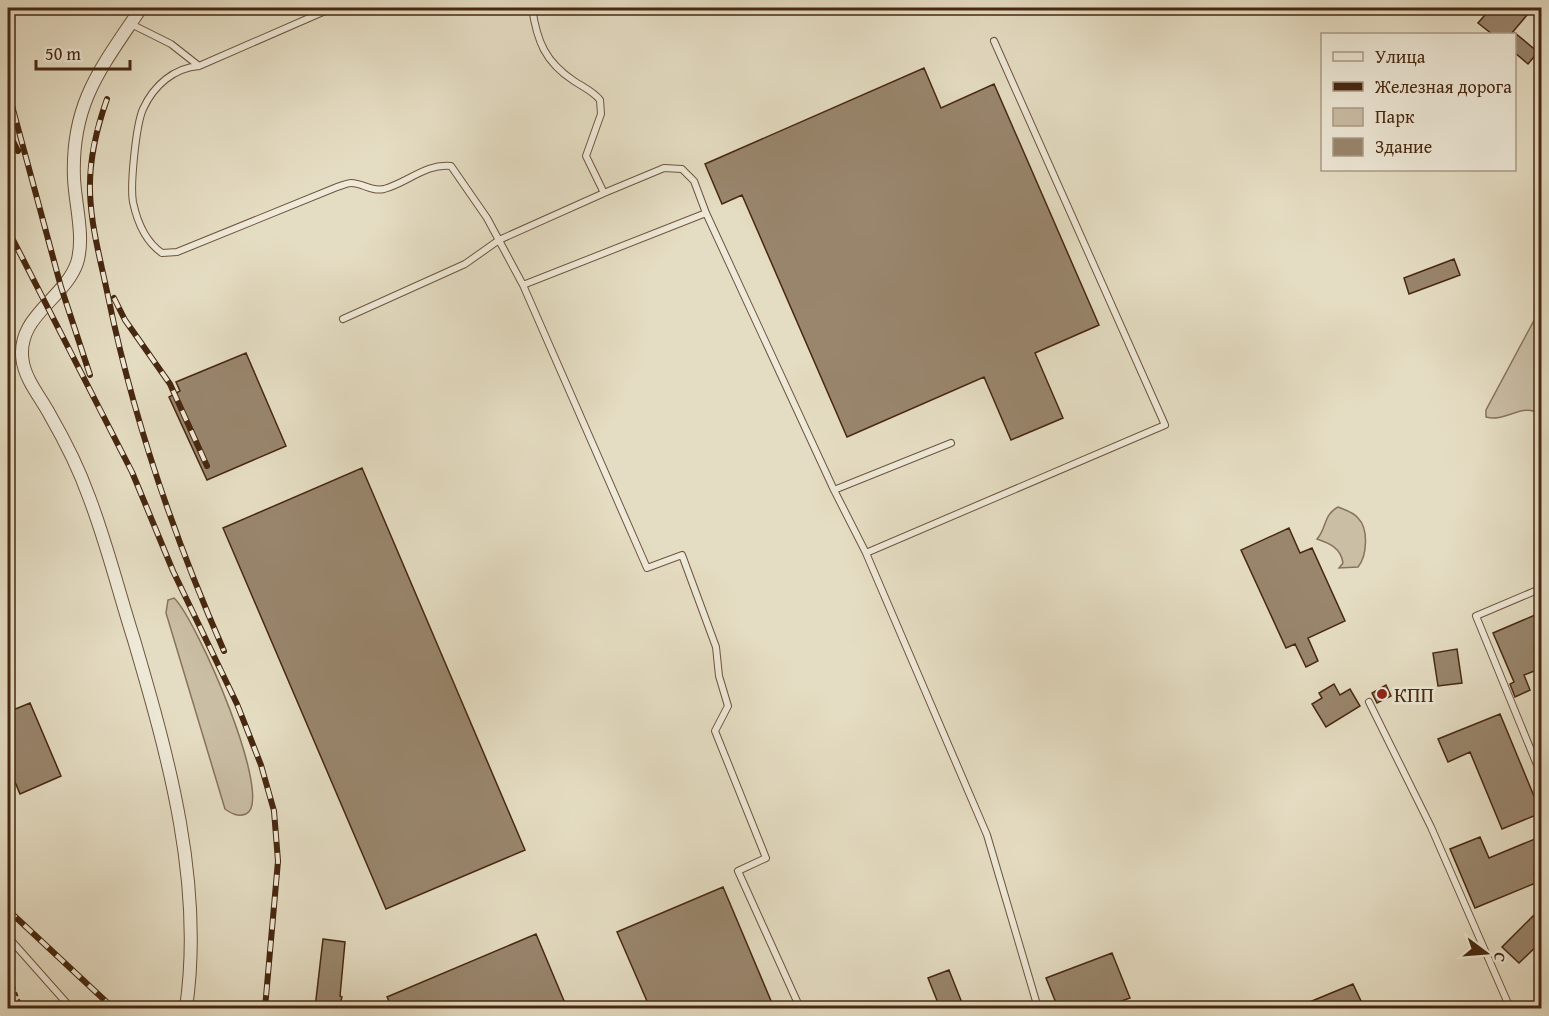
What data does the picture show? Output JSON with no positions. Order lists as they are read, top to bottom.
{
  "places": ["КПП"],
  "legend": [
    "Улица",
    "Железная дорога",
    "Парк",
    "Здание"
  ],
  "scale_bar": "50 m",
  "north": "right"
}
